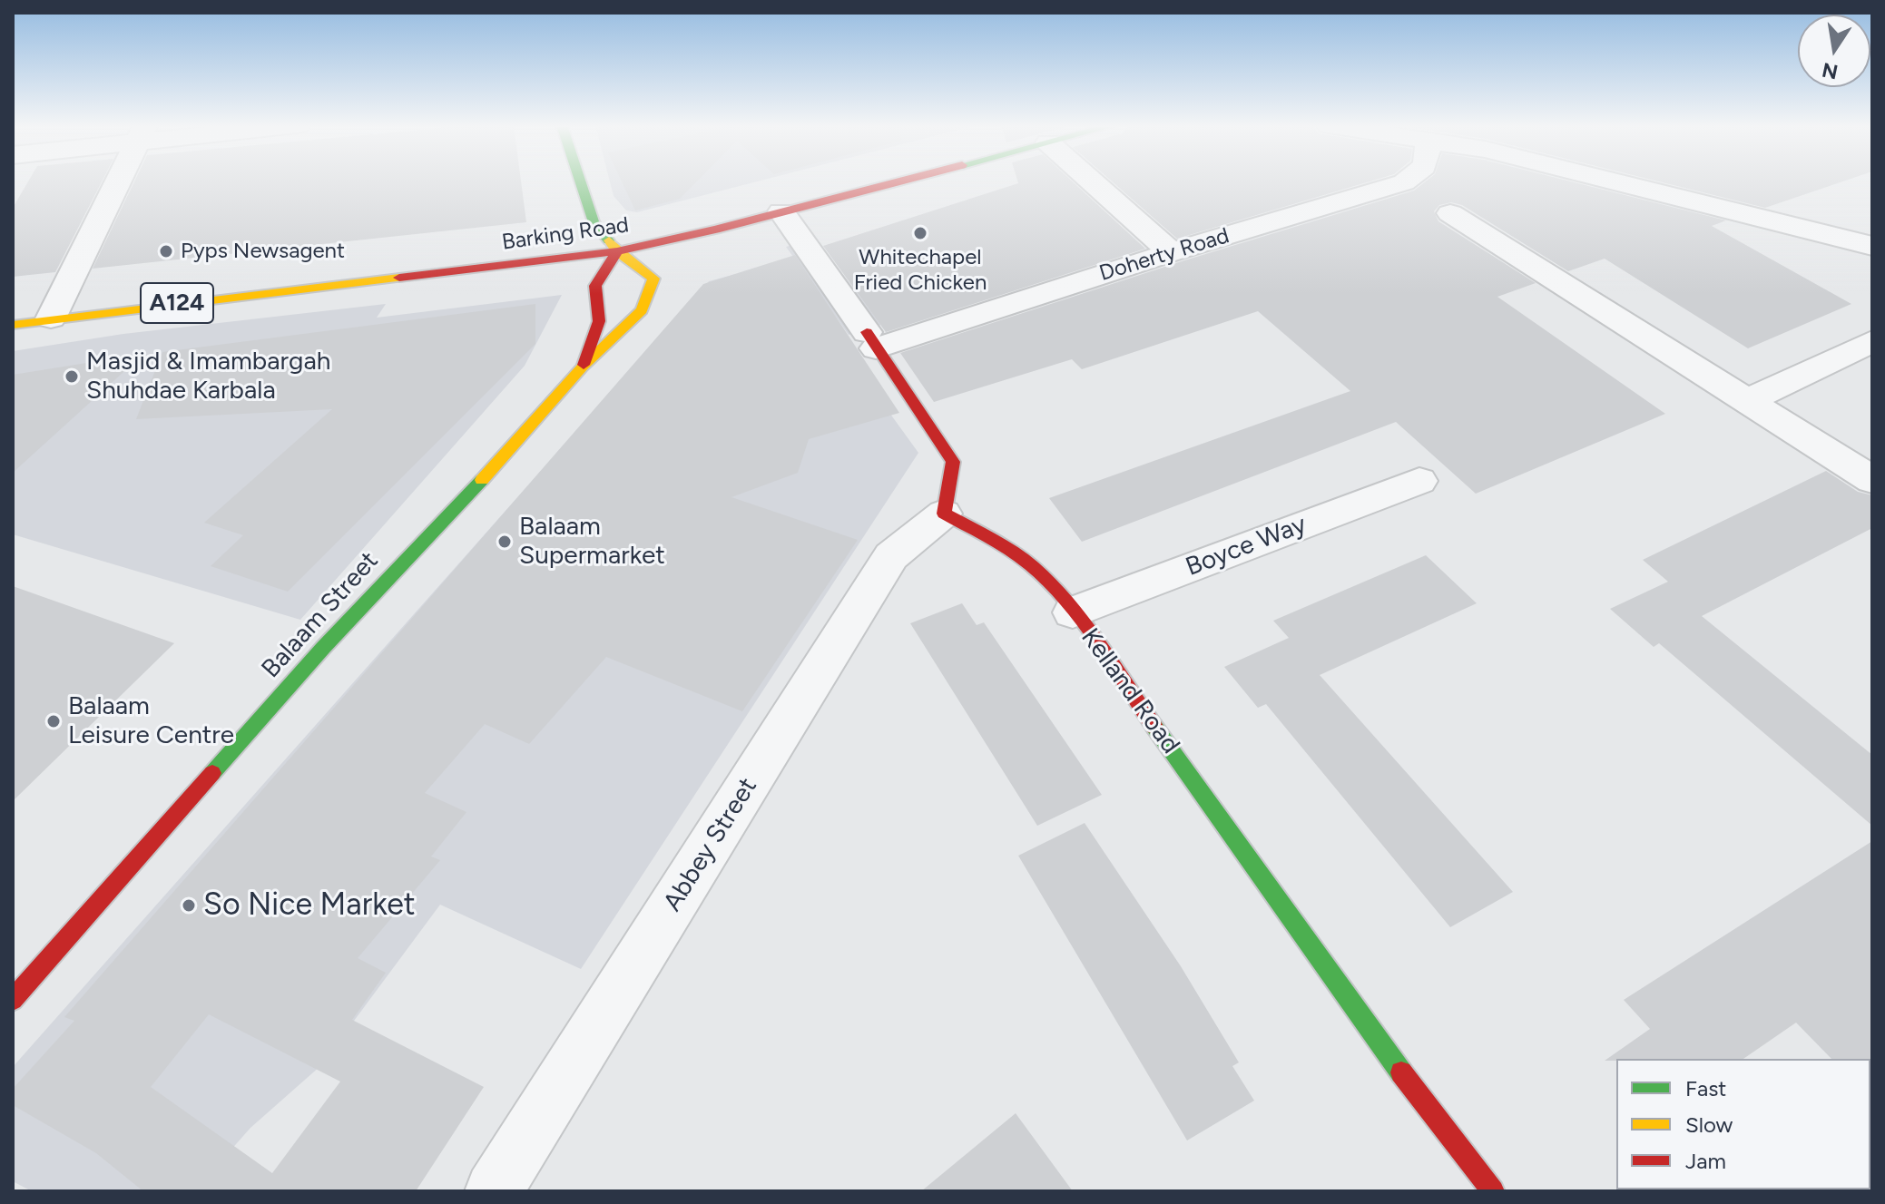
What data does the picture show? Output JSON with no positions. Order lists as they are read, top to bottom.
{
  "streets": {
    "main road": [
      "Barking Road",
      "A124",
      "Balaam Street",
      "Kelland Road"
    ],
    "street": ["Doherty Road", "Boyce Way", "Abbey Street"]
  },
  "crossings": [
    ["Barking Road", "Balaam Street"],
    ["Boyce Way", "Kelland Road"],
    ["Kelland Road", "Abbey Street"]
  ],
  "places": [
    "Whitechapel Fried Chicken",
    "Pyps Newsagent",
    "Masjid & Imambargah Shuhdae Karbala",
    "Balaam Supermarket",
    "Balaam Leisure Centre",
    "So Nice Market"
  ],
  "legend": ["Fast", "Slow", "Jam"],
  "north": "bottom"
}
